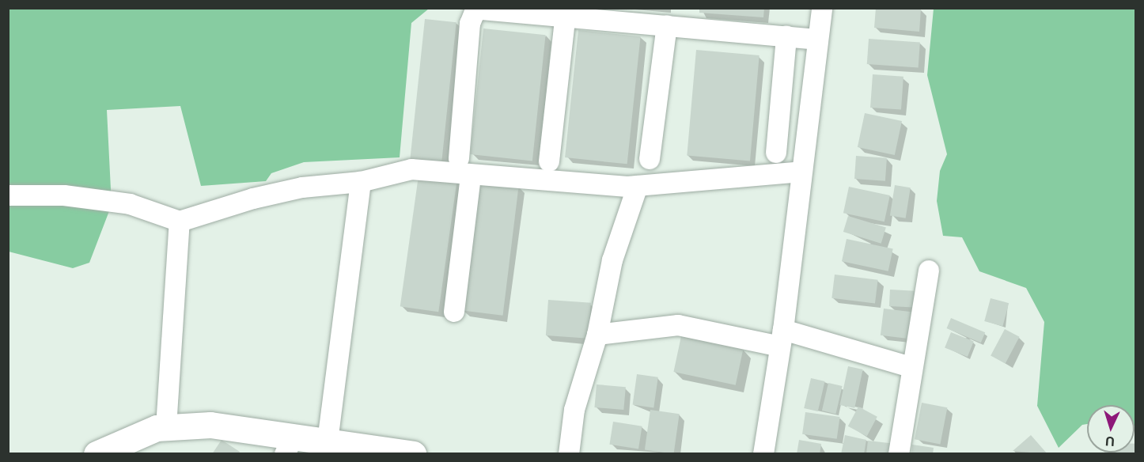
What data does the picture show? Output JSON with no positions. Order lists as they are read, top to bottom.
{
  "north": "bottom"
}
